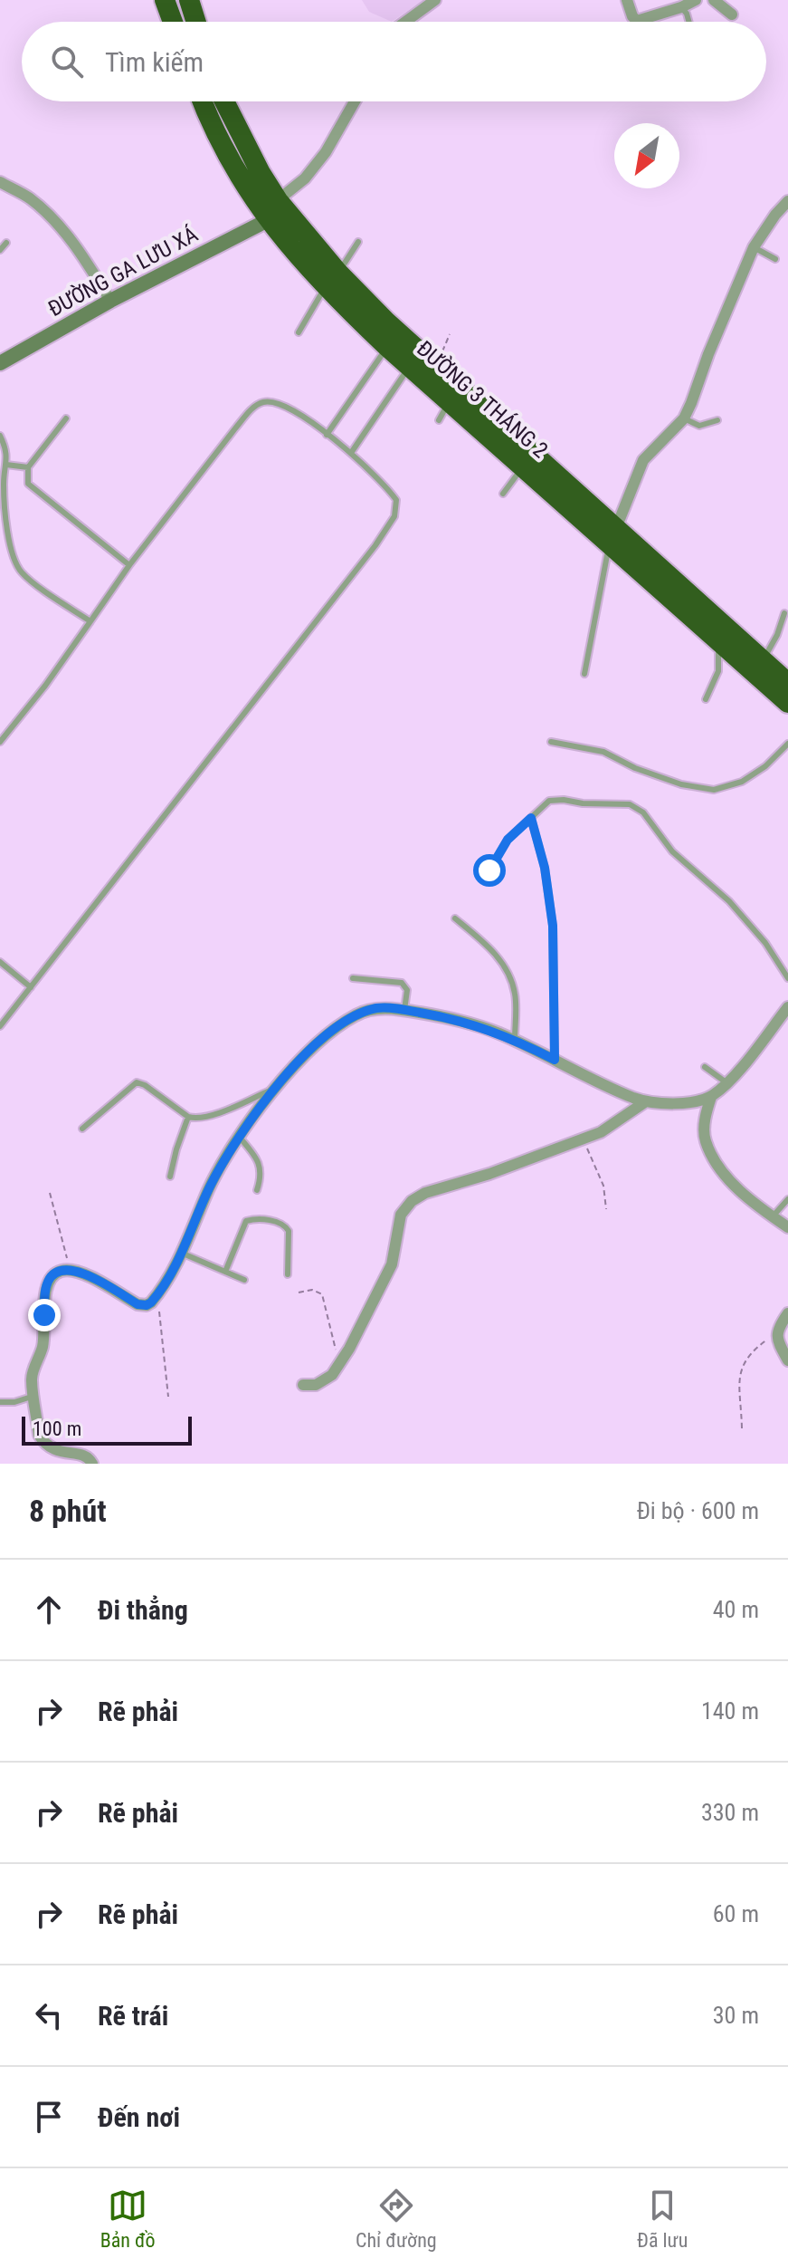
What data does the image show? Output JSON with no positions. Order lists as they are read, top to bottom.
{
  "streets": {
    "highway": ["ĐƯỜNG 3 THÁNG 2"],
    "street": ["ĐƯỜNG GA LƯU XÁ"]
  },
  "crossings": [
    ["ĐƯỜNG GA LƯU XÁ", "ĐƯỜNG 3 THÁNG 2"]
  ],
  "scale_bar": "100 m",
  "north": "bottom left",
  "page": {
    "search": "Tìm kiếm",
    "scale": "100 m",
    "heading": ["8 phút", "Đi bộ · 600 m"],
    "list": [
      ["Đi thẳng", "40 m"],
      ["Rẽ phải", "140 m"],
      ["Rẽ phải", "330 m"],
      ["Rẽ phải", "60 m"],
      ["Rẽ trái", "30 m"],
      "Đến nơi"
    ],
    "nav": ["Bản đồ", "Chỉ đường", "Đã lưu"]
  }
}
